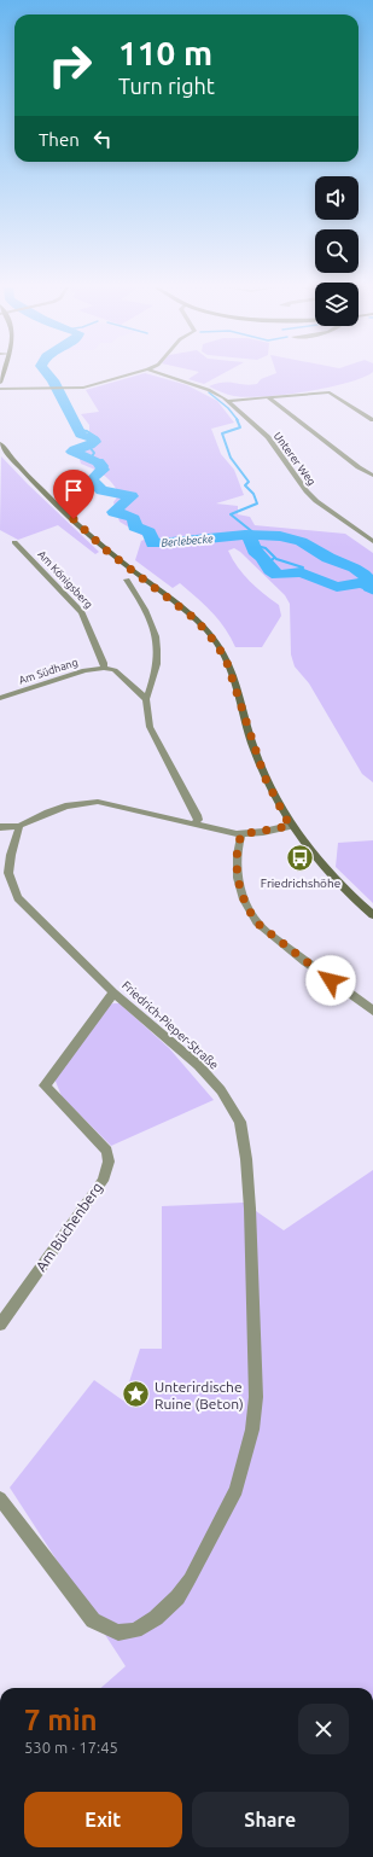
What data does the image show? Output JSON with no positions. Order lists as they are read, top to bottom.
{
  "streets": {
    "street": [
      "Unterer Weg",
      "Am Königsberg",
      "Am Südhang",
      "Friedrich-Pieper-Straße",
      "Am Büchenberg"
    ]
  },
  "crossings": [
    ["Am Königsberg", "Am Südhang"],
    ["Friedrich-Pieper-Straße", "Am Büchenberg"]
  ],
  "water": ["Berlebecke"],
  "places": {
    "bus stop": ["Friedrichshöhe"],
    "place": ["Unterirdische Ruine (Beton)"]
  },
  "page": {
    "turn": ["110 m", "Turn right"],
    "then": "Then",
    "heading": ["7 min", "530 m · 17:45"],
    "buttons": ["Exit", "Share"]
  }
}
